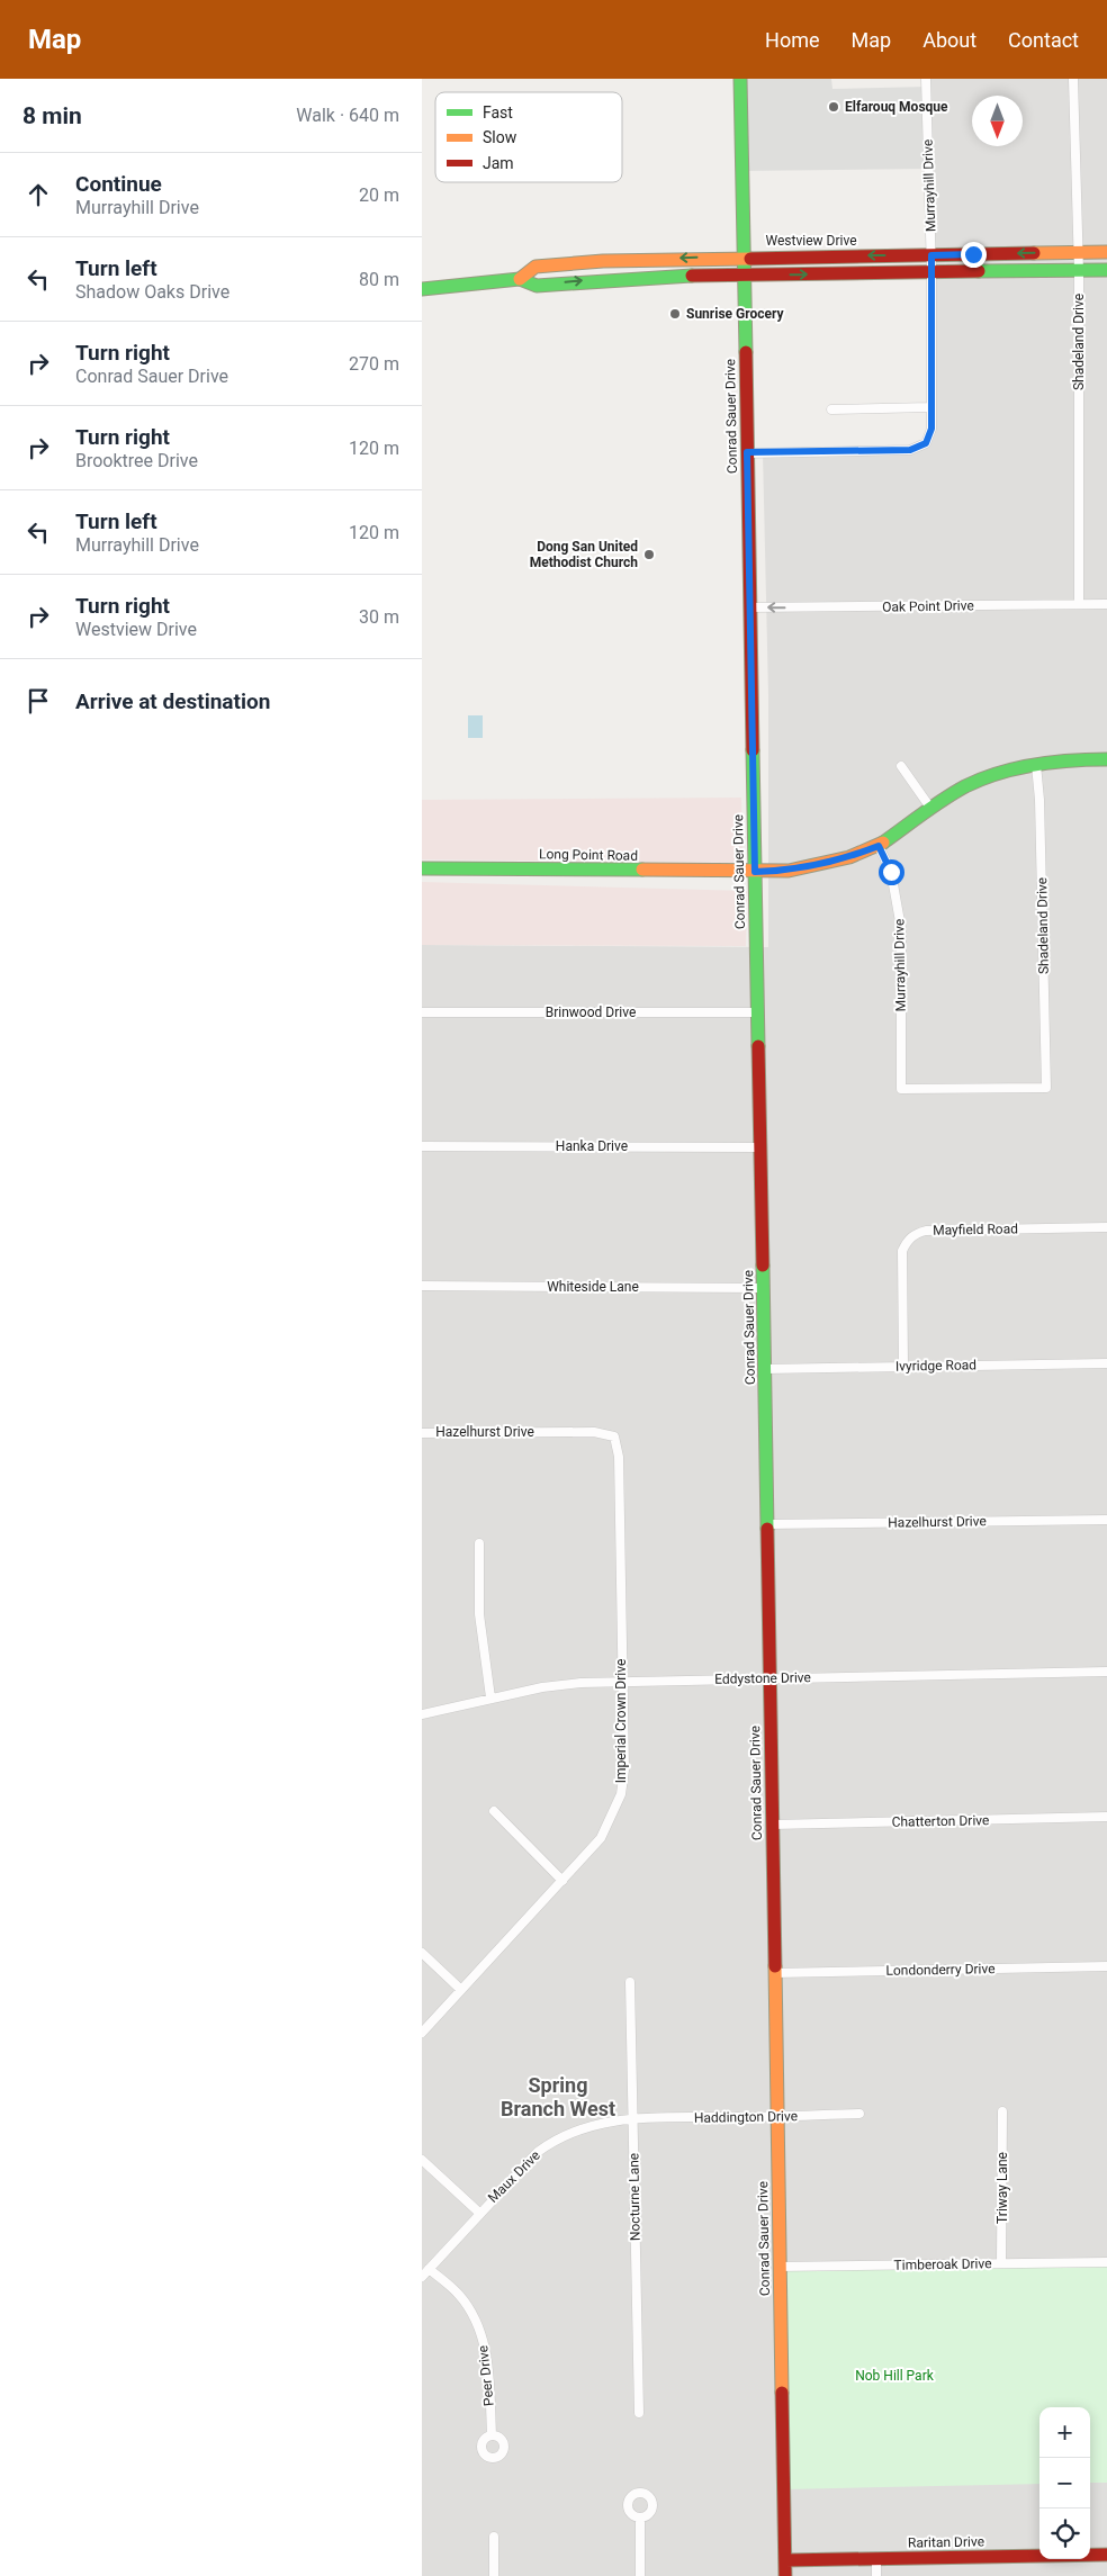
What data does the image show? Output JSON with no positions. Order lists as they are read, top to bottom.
{
  "streets": {
    "street": [
      "Murrayhill Drive",
      "Westview Drive",
      "Shadeland Drive",
      "Conrad Sauer Drive",
      "Oak Point Drive",
      "Long Point Road",
      "Brinwood Drive",
      "Hanka Drive",
      "Mayfield Road",
      "Whiteside Lane",
      "Ivyridge Road",
      "Hazelhurst Drive",
      "Eddystone Drive",
      "Imperial Crown Drive",
      "Chatterton Drive",
      "Londonderry Drive",
      "Haddington Drive",
      "Maux Drive",
      "Triway Lane",
      "Nocturne Lane",
      "Timberoak Drive",
      "Peer Drive",
      "Raritan Drive"
    ]
  },
  "crossings": [
    ["Murrayhill Drive", "Westview Drive"],
    ["Murrayhill Drive", "Shadeland Drive"],
    ["Murrayhill Drive", "Conrad Sauer Drive"],
    ["Murrayhill Drive", "Long Point Road"],
    ["Westview Drive", "Shadeland Drive"],
    ["Westview Drive", "Conrad Sauer Drive"],
    ["Shadeland Drive", "Oak Point Drive"],
    ["Shadeland Drive", "Long Point Road"],
    ["Conrad Sauer Drive", "Oak Point Drive"],
    ["Conrad Sauer Drive", "Long Point Road"],
    ["Conrad Sauer Drive", "Brinwood Drive"],
    ["Conrad Sauer Drive", "Hanka Drive"],
    ["Conrad Sauer Drive", "Whiteside Lane"],
    ["Conrad Sauer Drive", "Ivyridge Road"],
    ["Conrad Sauer Drive", "Hazelhurst Drive"],
    ["Conrad Sauer Drive", "Eddystone Drive"],
    ["Conrad Sauer Drive", "Chatterton Drive"],
    ["Conrad Sauer Drive", "Londonderry Drive"],
    ["Conrad Sauer Drive", "Haddington Drive"],
    ["Conrad Sauer Drive", "Timberoak Drive"],
    ["Conrad Sauer Drive", "Raritan Drive"],
    ["Mayfield Road", "Ivyridge Road"],
    ["Hazelhurst Drive", "Imperial Crown Drive"],
    ["Eddystone Drive", "Imperial Crown Drive"],
    ["Haddington Drive", "Maux Drive"],
    ["Haddington Drive", "Nocturne Lane"],
    ["Maux Drive", "Nocturne Lane"],
    ["Maux Drive", "Peer Drive"],
    ["Triway Lane", "Timberoak Drive"]
  ],
  "one_way": ["Oak Point Drive"],
  "districts": ["Spring Branch West"],
  "parks": ["Nob Hill Park"],
  "places": ["Elfarouq Mosque", "Sunrise Grocery", "Dong San United Methodist Church"],
  "legend": ["Fast", "Slow", "Jam"],
  "north": "bottom",
  "page": {
    "header": "Map",
    "nav": [
      "Home",
      "Map",
      "About",
      "Contact"
    ],
    "heading": ["8 min", "Walk · 640 m"],
    "list": [
      ["Continue", "Murrayhill Drive", "20 m"],
      ["Turn left", "Shadow Oaks Drive", "80 m"],
      ["Turn right", "Conrad Sauer Drive", "270 m"],
      ["Turn right", "Brooktree Drive", "120 m"],
      ["Turn left", "Murrayhill Drive", "120 m"],
      ["Turn right", "Westview Drive", "30 m"],
      "Arrive at destination"
    ],
    "map_buttons": ["+", "−"]
  }
}
